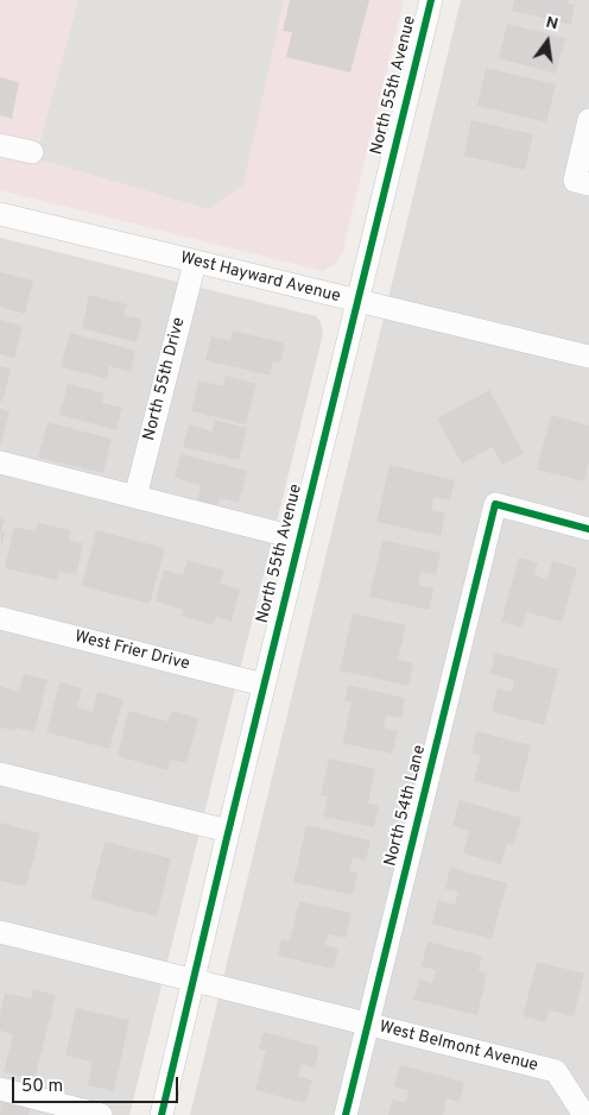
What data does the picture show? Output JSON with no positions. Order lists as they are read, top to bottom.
{
  "streets": {
    "street": [
      "North 55th Avenue",
      "West Hayward Avenue",
      "North 55th Drive",
      "West Frier Drive",
      "North 54th Lane",
      "West Belmont Avenue"
    ]
  },
  "crossings": [
    ["North 55th Avenue", "West Hayward Avenue"],
    ["North 55th Avenue", "West Frier Drive"],
    ["North 55th Avenue", "West Belmont Avenue"],
    ["West Hayward Avenue", "North 55th Drive"],
    ["North 54th Lane", "West Belmont Avenue"]
  ],
  "scale_bar": "50 m",
  "north": "top"
}
